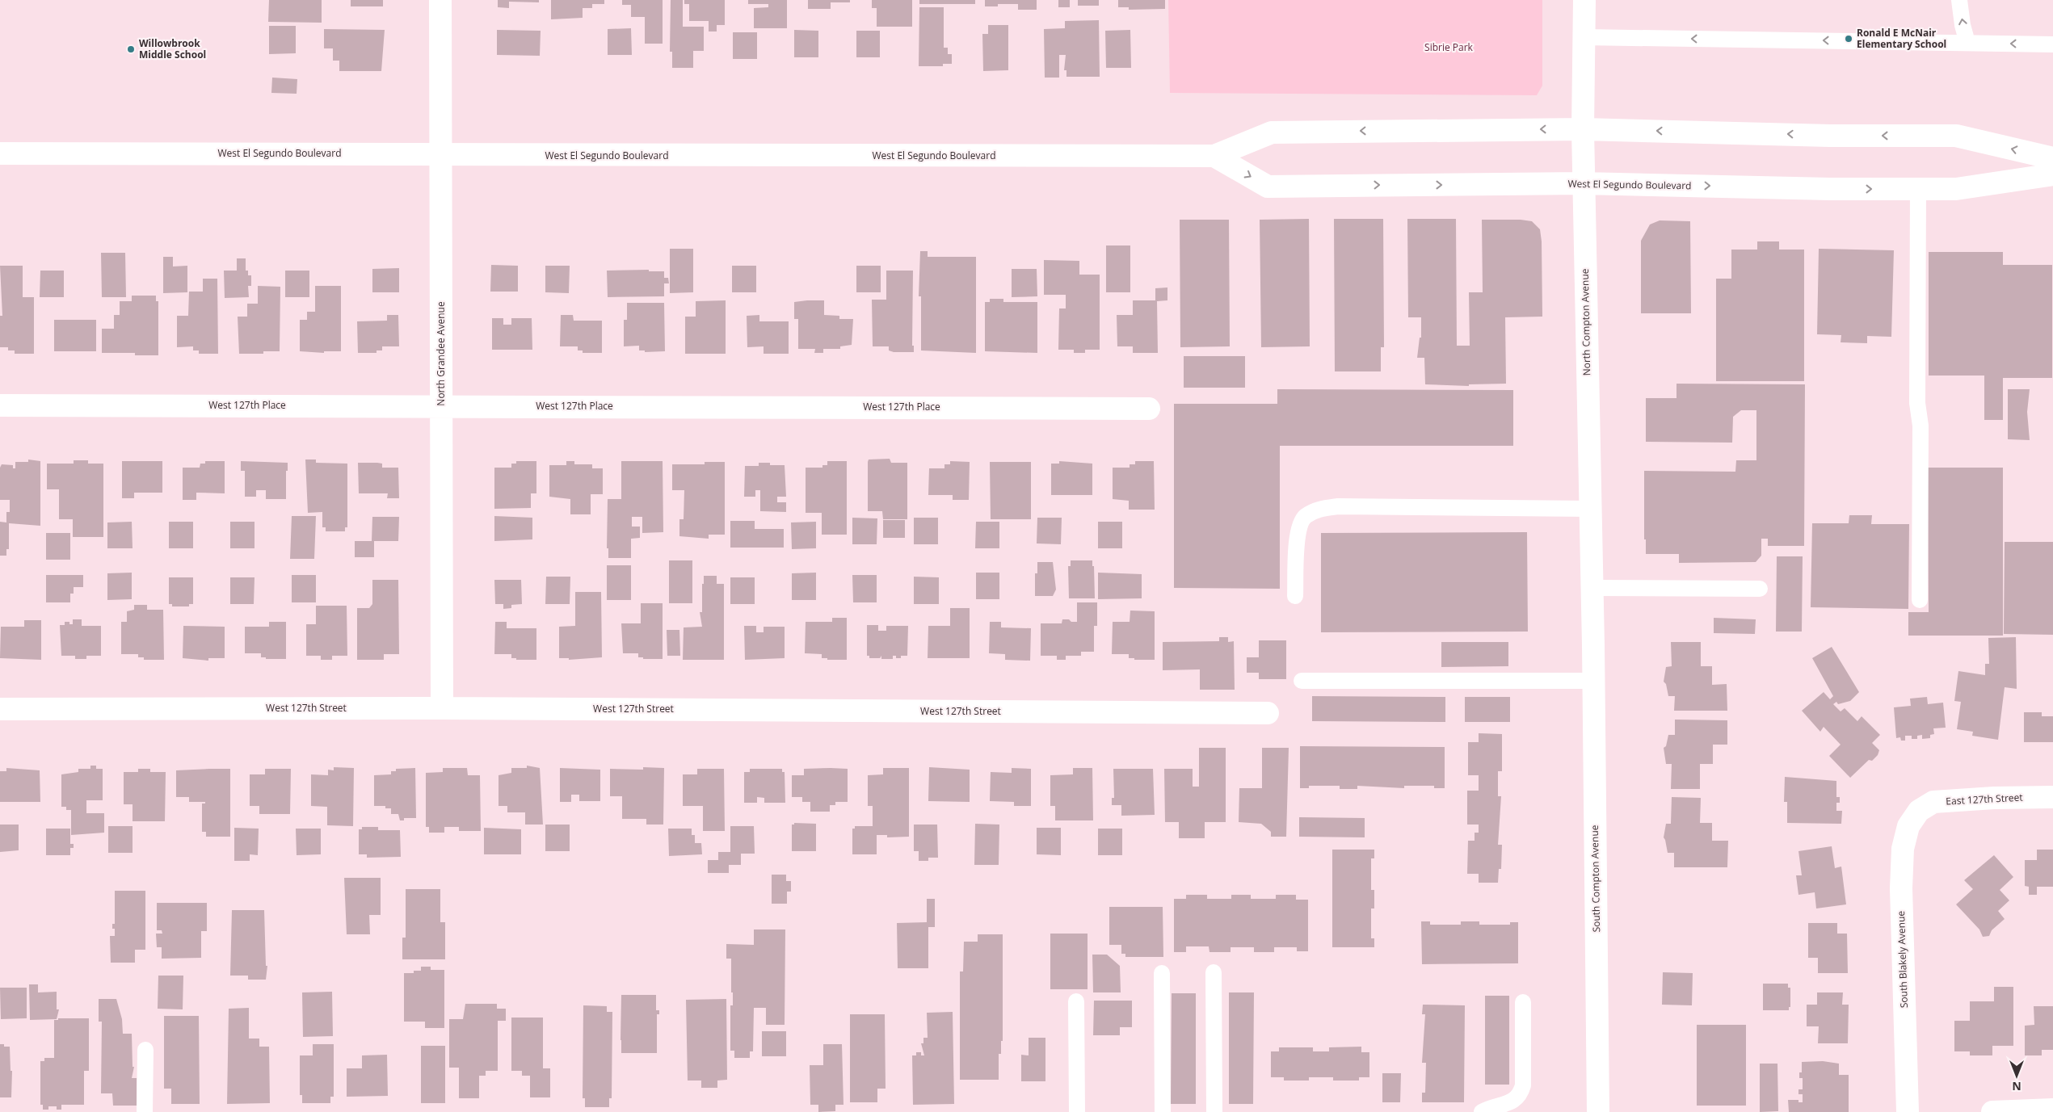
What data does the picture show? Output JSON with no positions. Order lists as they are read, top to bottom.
{
  "streets": {
    "main road": [
      "West El Segundo Boulevard",
      "North Compton Avenue",
      "North Grandee Avenue",
      "West 127th Place",
      "West 127th Street",
      "East 127th Street",
      "South Compton Avenue",
      "South Blakely Avenue"
    ]
  },
  "crossings": [
    ["West El Segundo Boulevard", "North Compton Avenue"],
    ["West El Segundo Boulevard", "North Grandee Avenue"],
    ["North Compton Avenue", "South Compton Avenue"],
    ["North Grandee Avenue", "West 127th Place"],
    ["North Grandee Avenue", "West 127th Street"],
    ["East 127th Street", "South Blakely Avenue"]
  ],
  "parks": ["Sibrie Park"],
  "places": ["Ronald E McNair Elementary School", "Willowbrook Middle School"],
  "north": "bottom"
}
